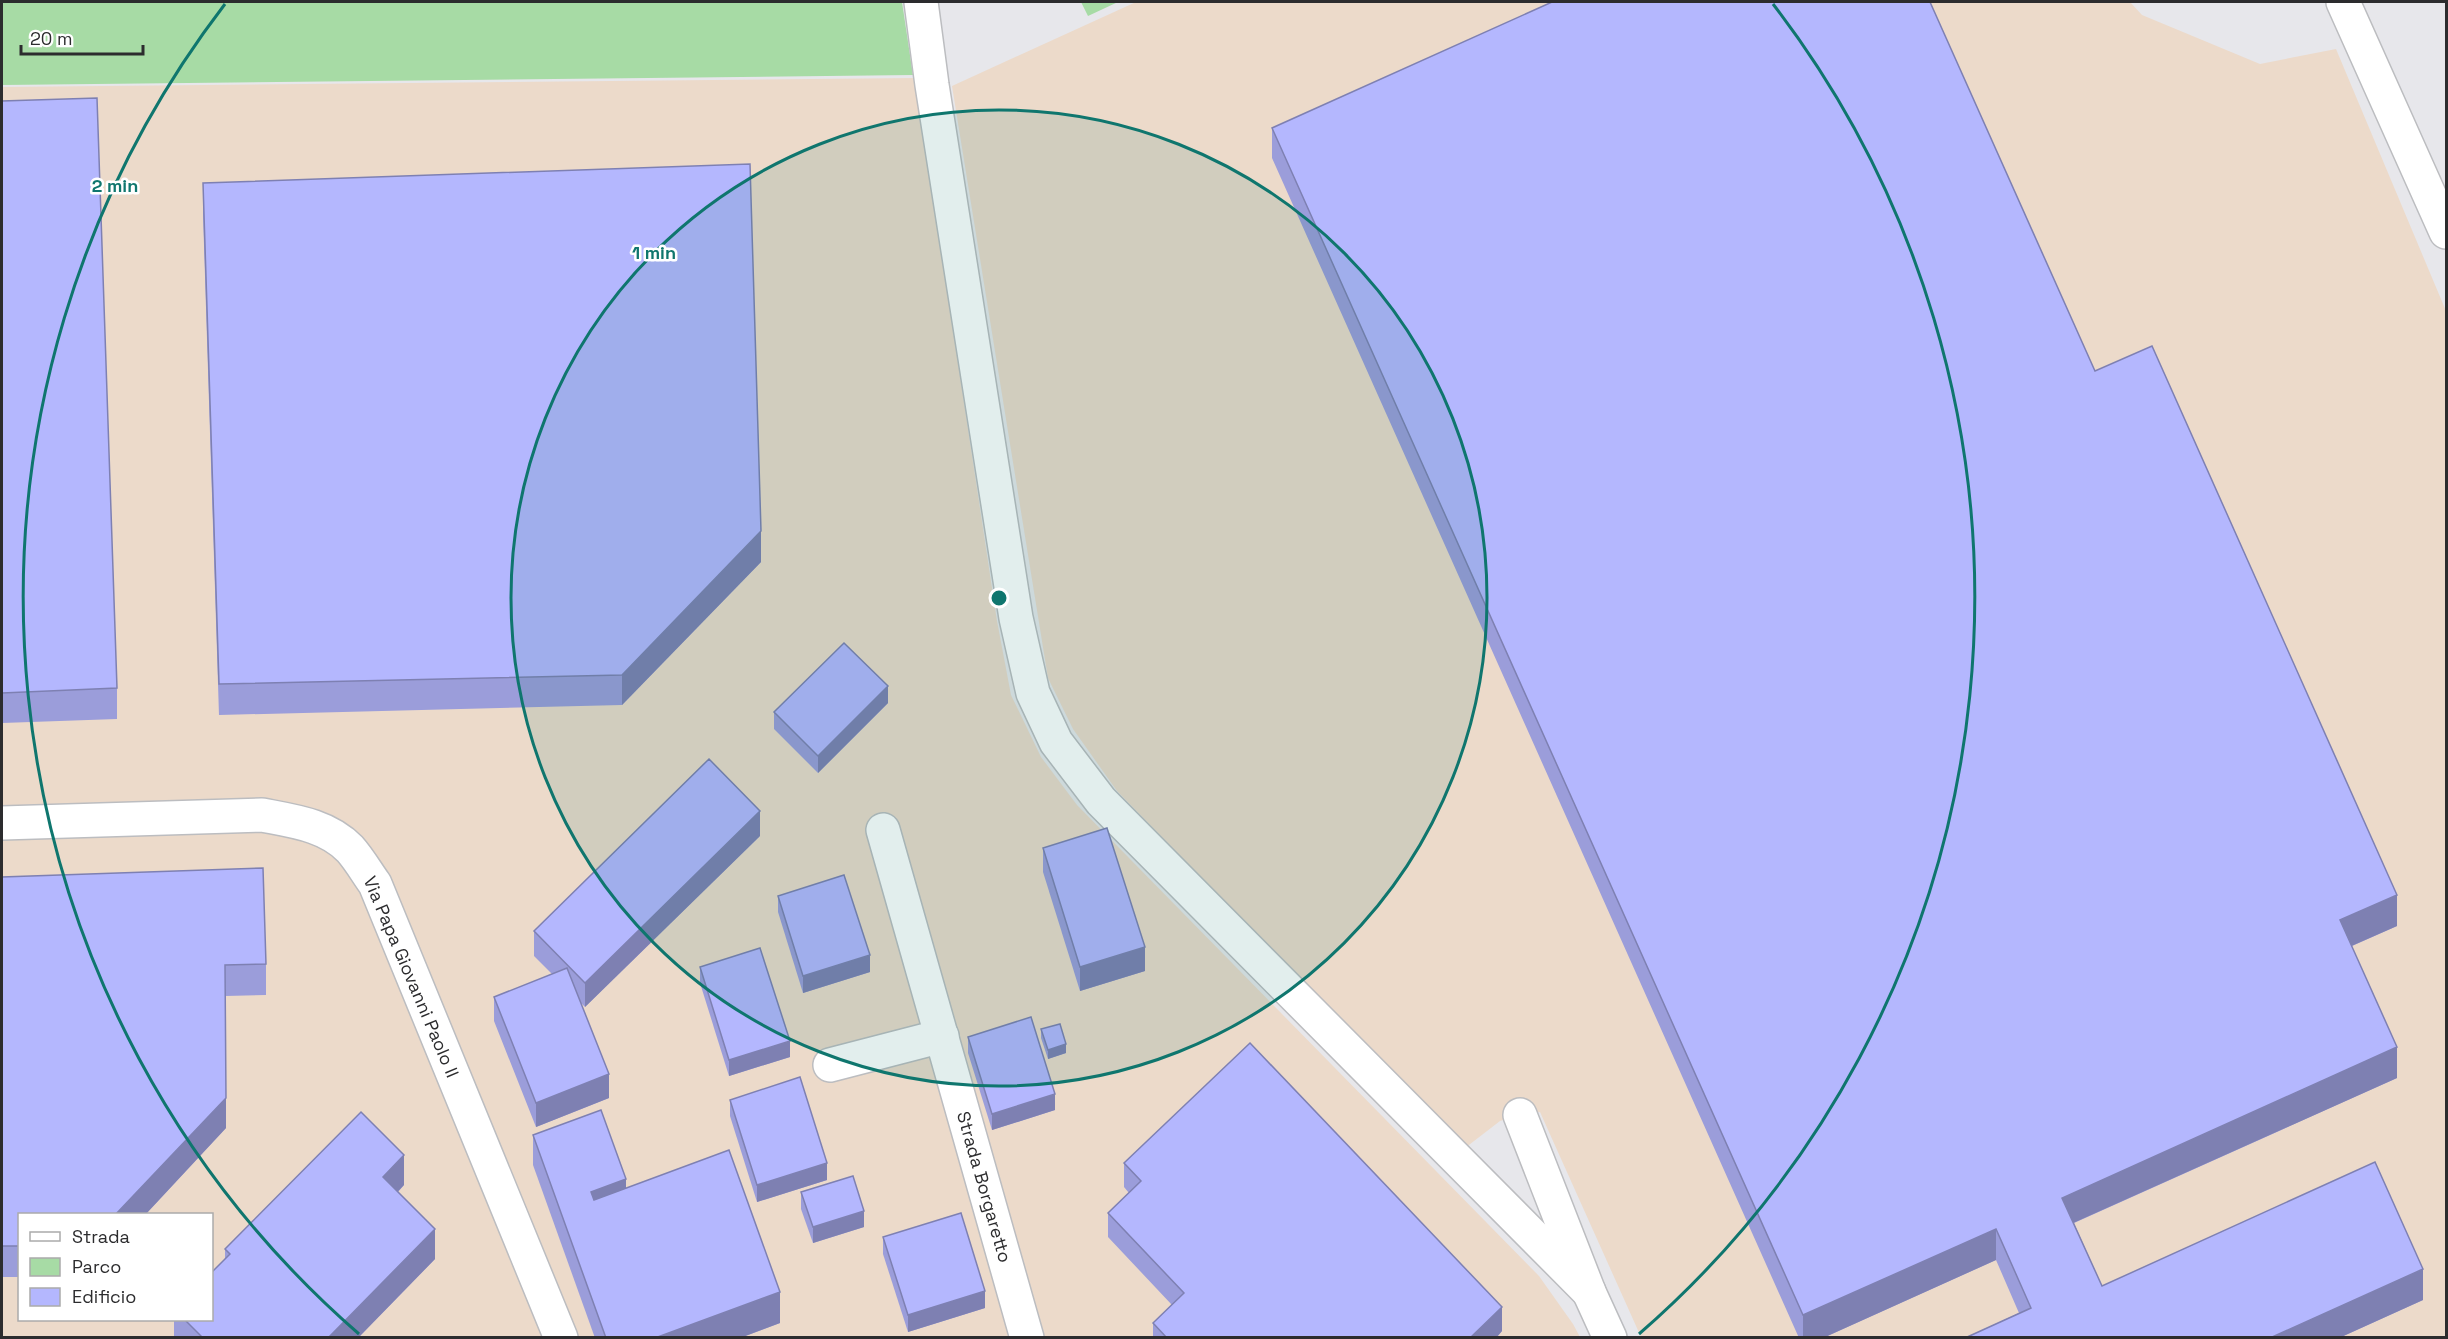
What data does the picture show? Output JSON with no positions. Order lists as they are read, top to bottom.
{
  "streets": {
    "street": ["Via Papa Giovanni Paolo II", "Strada Borgaretto"]
  },
  "legend": ["Strada", "Parco", "Edificio"],
  "scale_bar": "20 m",
  "rings": ["2 min", "1 min"]
}
